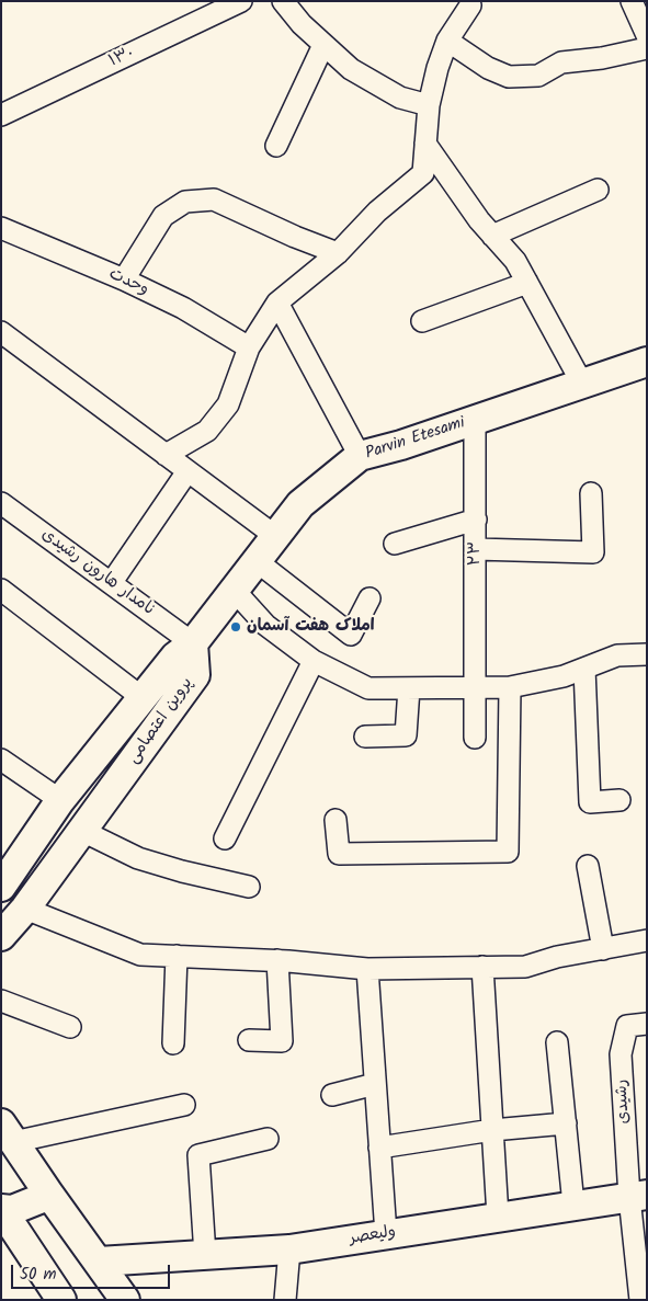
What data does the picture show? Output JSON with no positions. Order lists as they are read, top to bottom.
{
  "streets": {
    "street": [
      "۱۳۰",
      "وحدت",
      "Parvin Etesami",
      "۲۳",
      "نامدار هارون رشیدی",
      "پروین اعتصامی",
      "رشیدی",
      "ولیعصر"
    ]
  },
  "crossings": [
    ["Parvin Etesami", "۲۳"],
    ["Parvin Etesami", "نامدار هارون رشیدی"],
    ["Parvin Etesami", "پروین اعتصامی"],
    ["نامدار هارون رشیدی", "پروین اعتصامی"],
    ["رشیدی", "ولیعصر"]
  ],
  "places": ["املاک هفت آسمان"],
  "scale_bar": "50 m"
}
